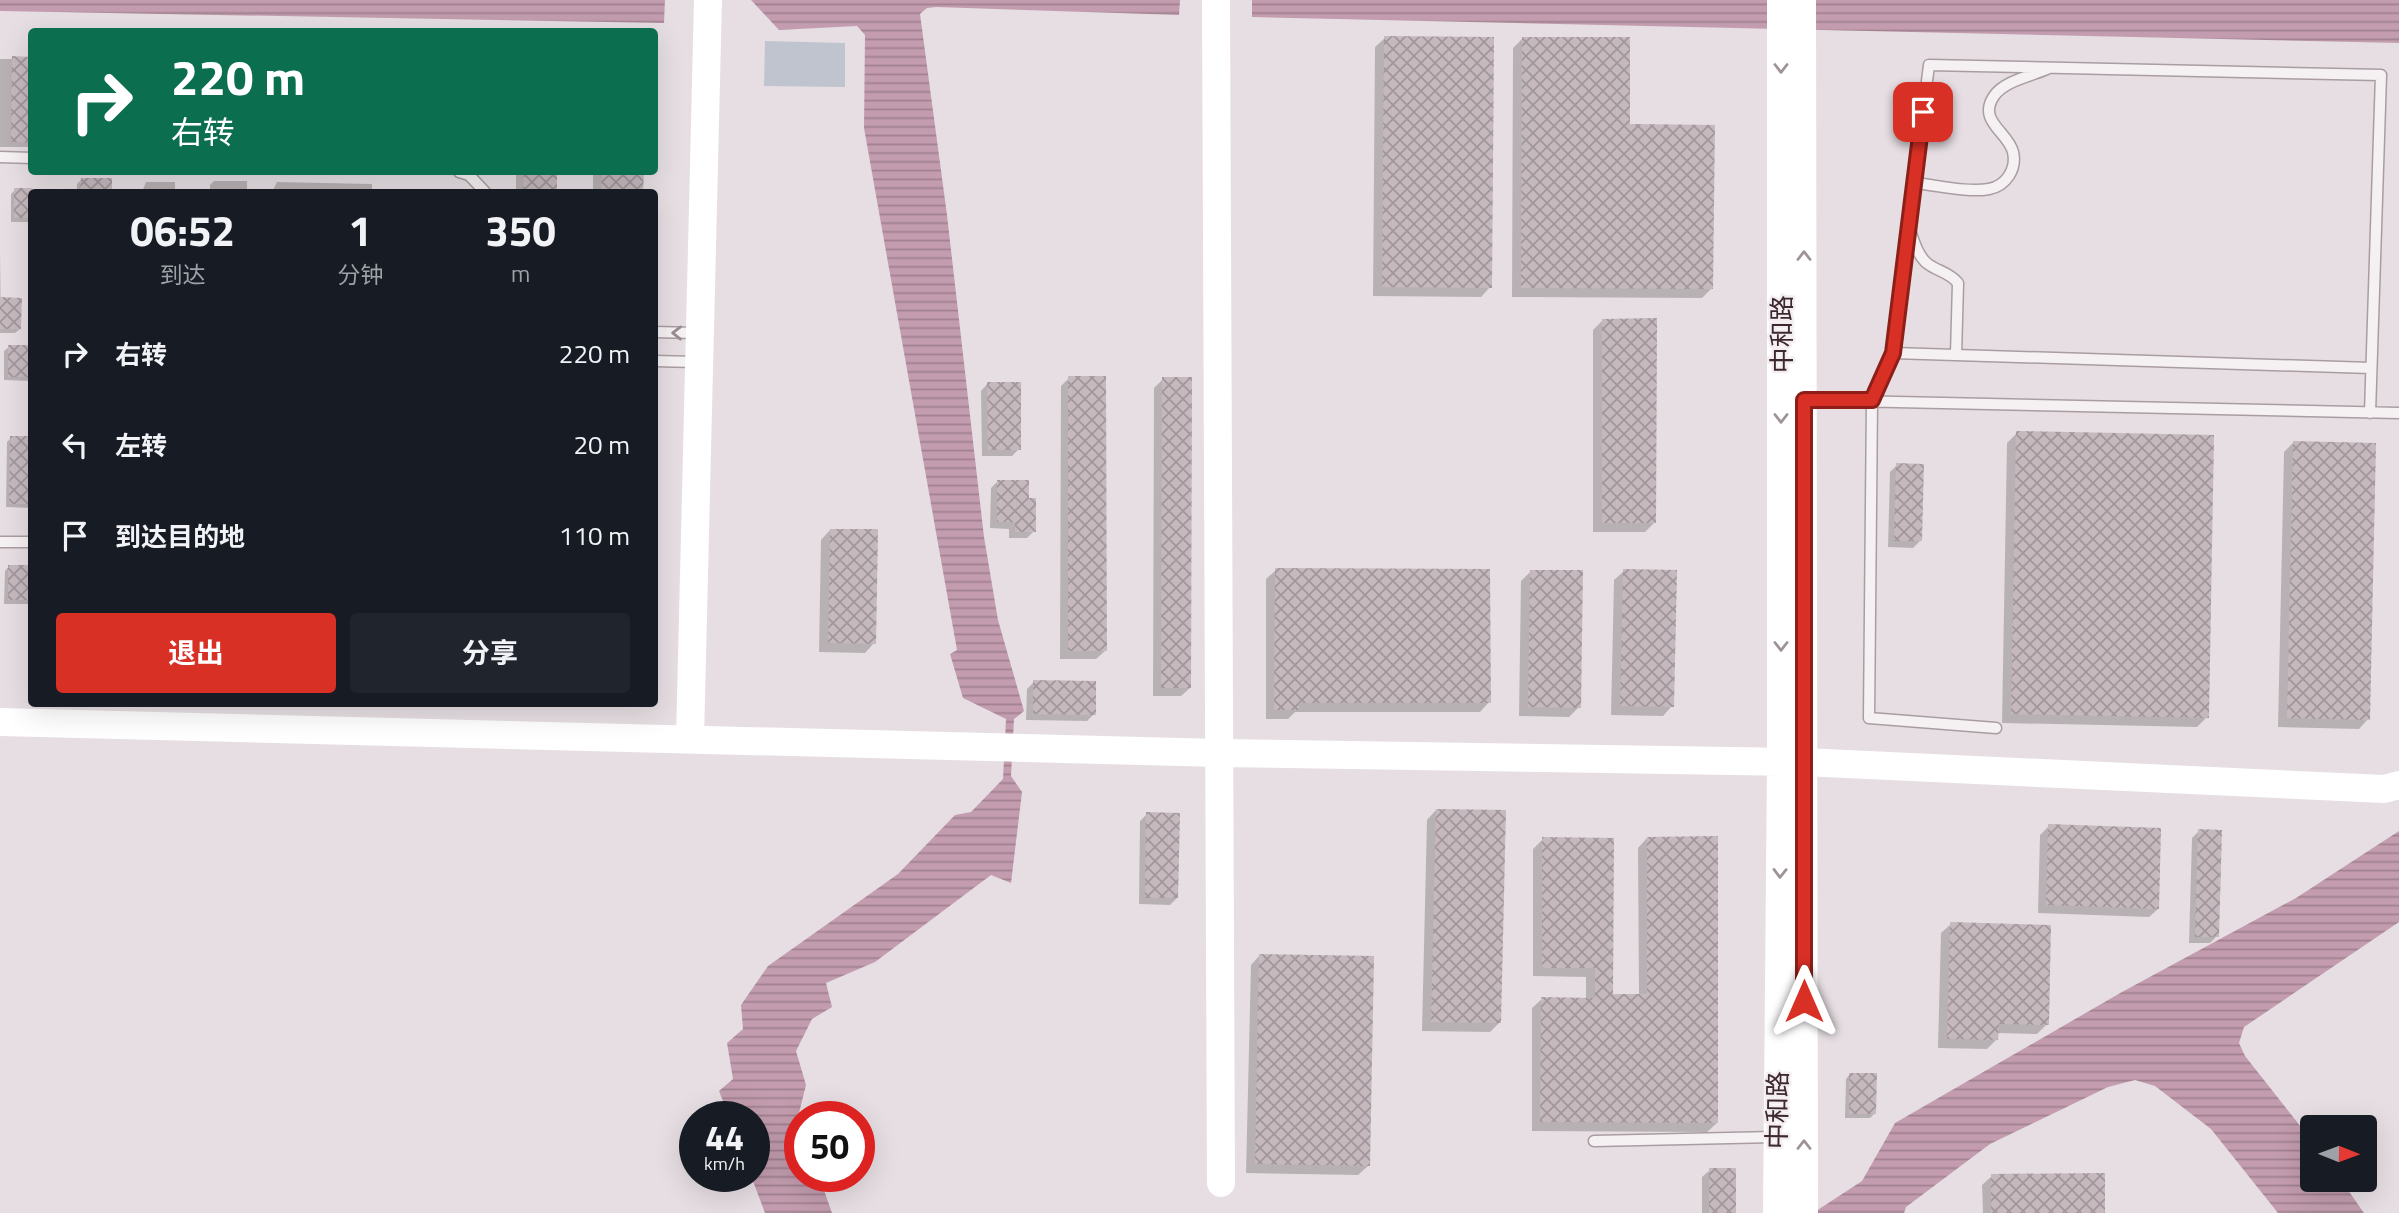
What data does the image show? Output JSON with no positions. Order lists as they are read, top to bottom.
{
  "streets": {
    "street": ["中和路"]
  },
  "north": "right",
  "page": {
    "turn": ["220 m", "右转"],
    "eta": [
      "06:52",
      "到达",
      "1",
      "分钟",
      "350",
      "m"
    ],
    "list": [
      {
        "name": "右转",
        "value": "220 m"
      },
      {
        "name": "左转",
        "value": "20 m"
      },
      {
        "name": "到达目的地",
        "value": "110 m"
      }
    ],
    "buttons": ["退出", "分享"],
    "speed": "44 km/h",
    "limit": "50"
  }
}
